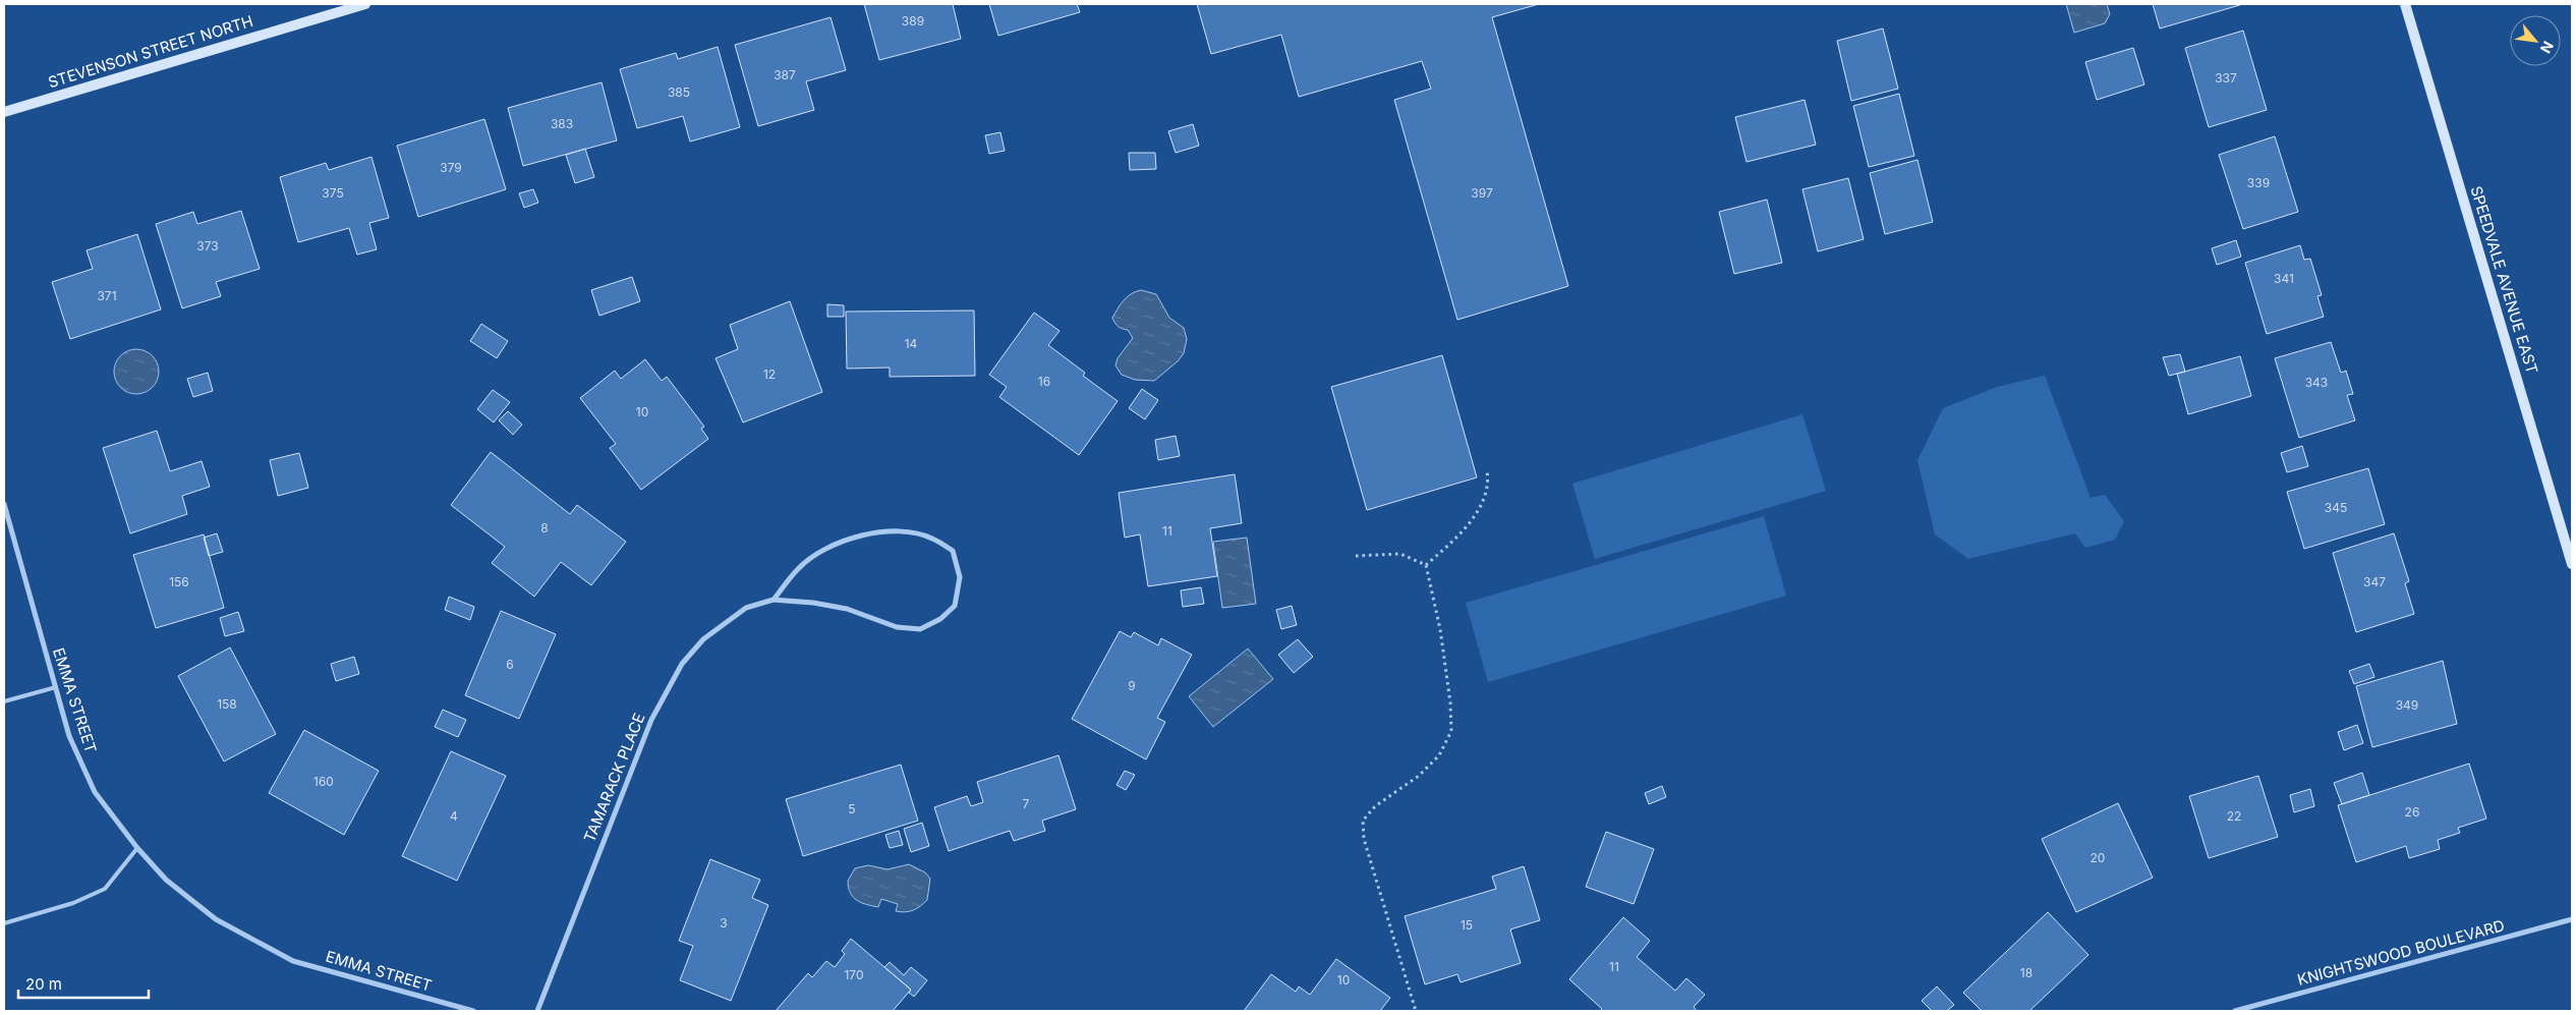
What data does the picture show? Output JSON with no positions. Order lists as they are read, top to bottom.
{
  "streets": {
    "main road": ["STEVENSON STREET NORTH", "SPEEDVALE AVENUE EAST"],
    "street": ["EMMA STREET", "TAMARACK PLACE", "KNIGHTSWOOD BOULEVARD"]
  },
  "house_numbers": [
    "389",
    "387",
    "337",
    "385",
    "383",
    "379",
    "339",
    "375",
    "397",
    "373",
    "341",
    "371",
    "14",
    "12",
    "16",
    "343",
    "10",
    "345",
    "8",
    "11",
    "156",
    "347",
    "6",
    "9",
    "158",
    "349",
    "160",
    "7",
    "5",
    "26",
    "4",
    "22",
    "20",
    "3",
    "15",
    "11",
    "18",
    "170",
    "10"
  ],
  "scale_bar": "20 m",
  "north": "bottom right"
}
